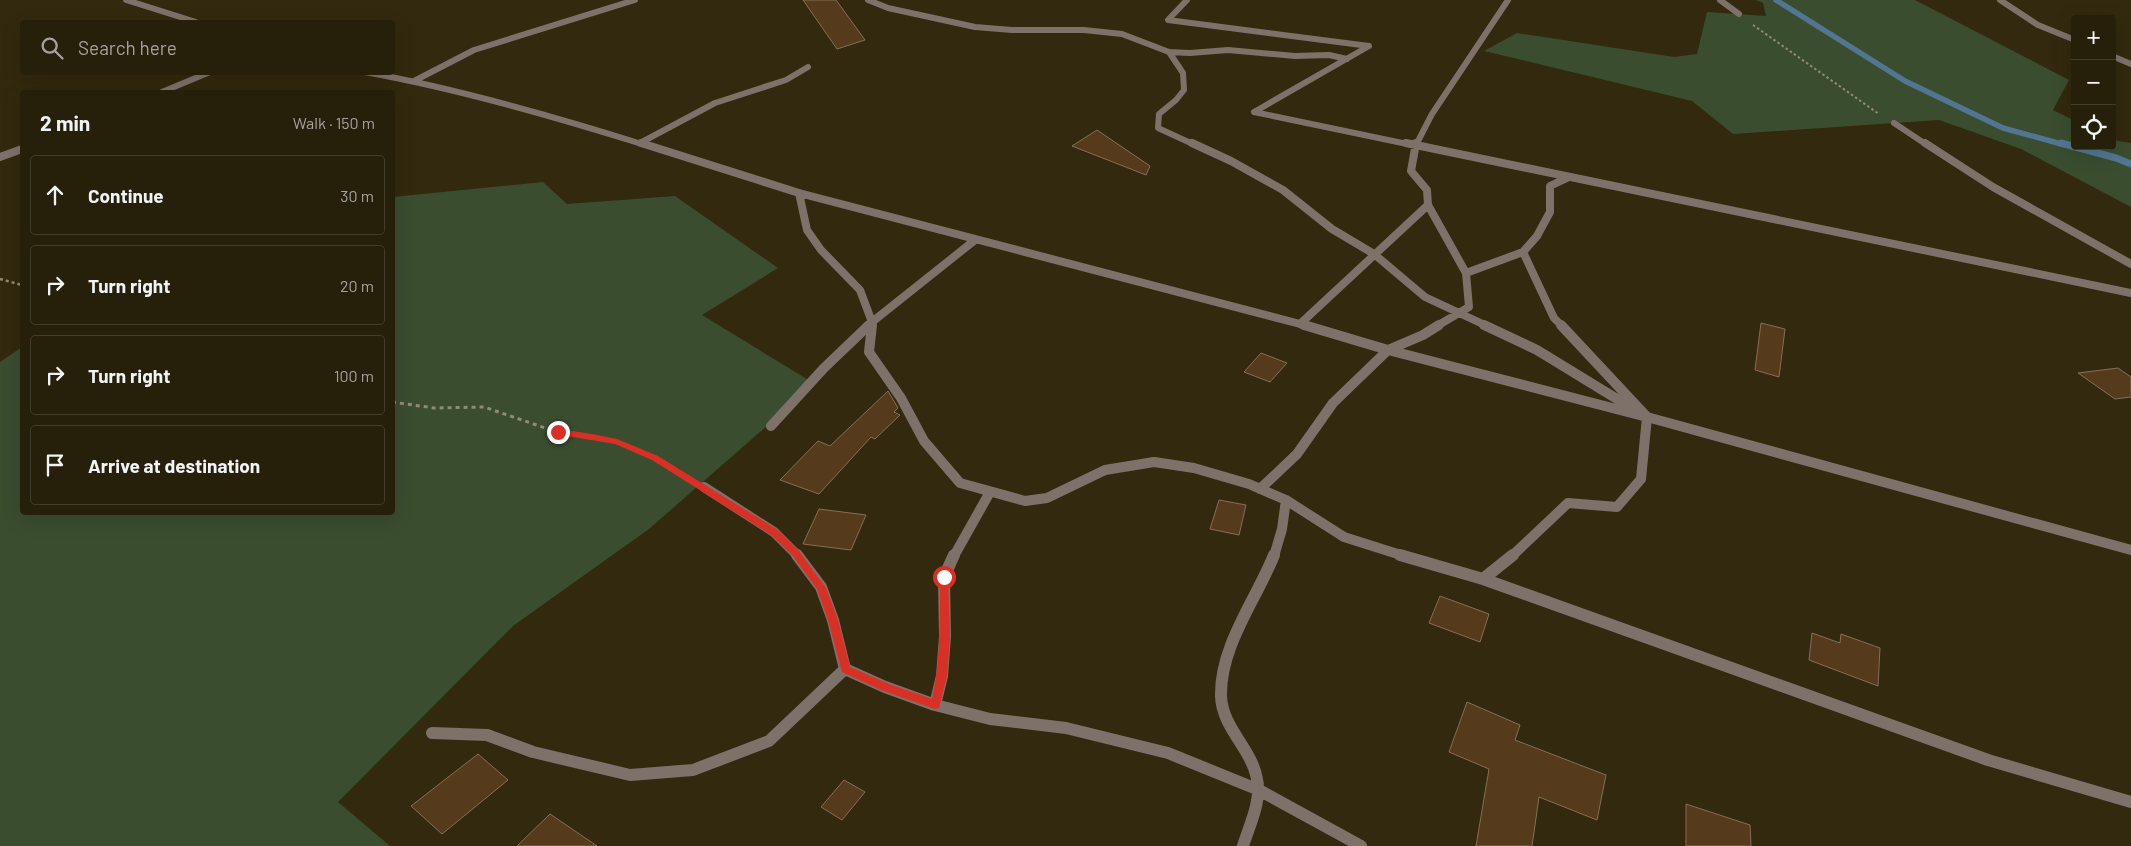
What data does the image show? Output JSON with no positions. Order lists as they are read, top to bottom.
{
  "page": {
    "map_buttons": ["+", "−"],
    "search": "Search here",
    "heading": ["2 min", "Walk · 150 m"],
    "list": [
      ["Continue", "30 m"],
      ["Turn right", "20 m"],
      ["Turn right", "100 m"],
      "Arrive at destination"
    ]
  }
}
